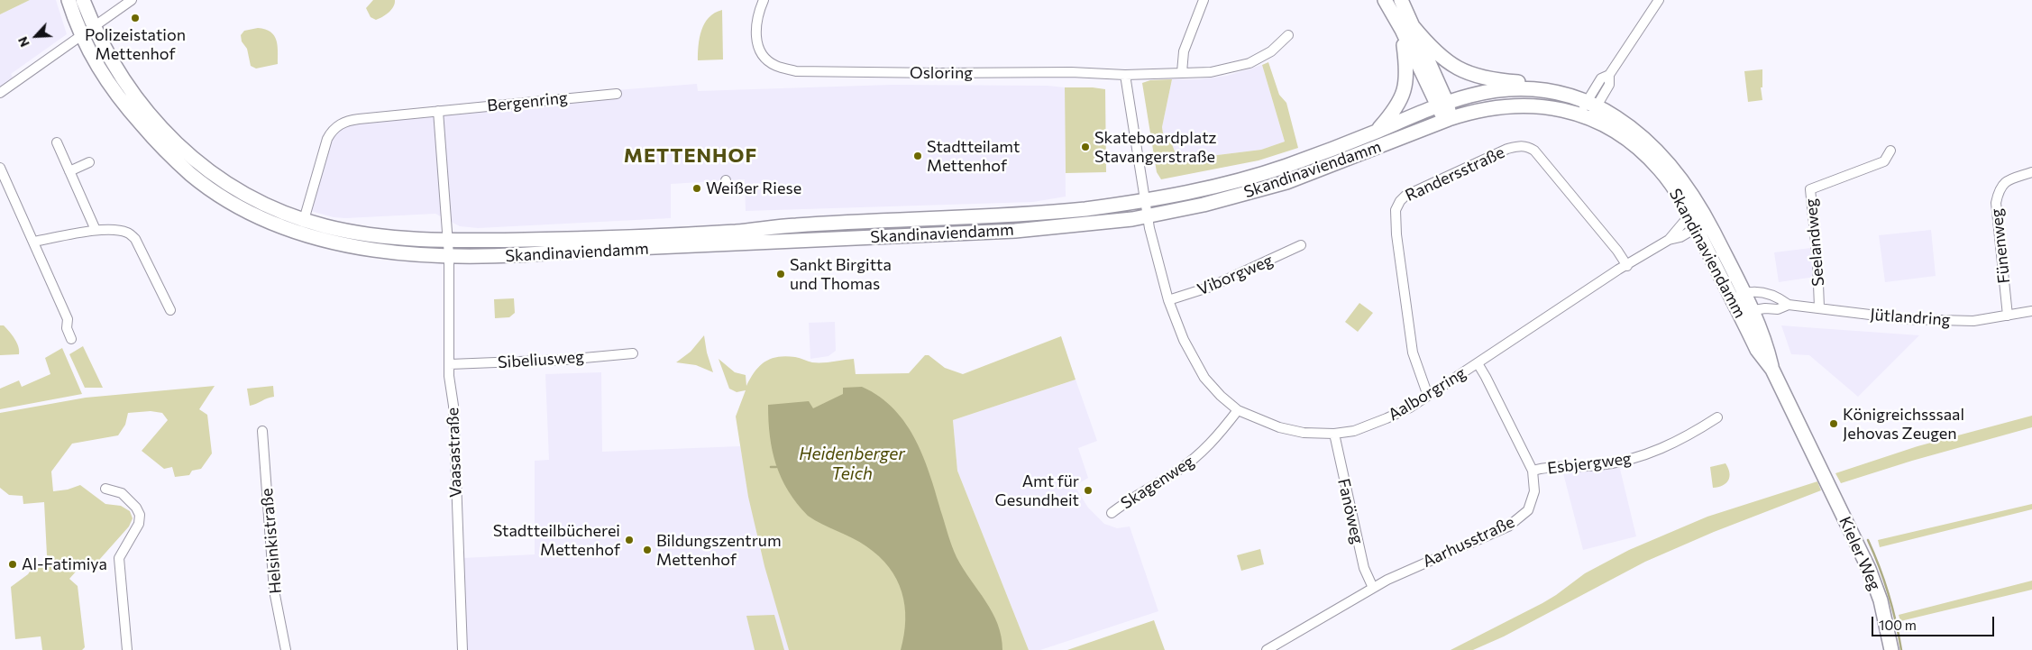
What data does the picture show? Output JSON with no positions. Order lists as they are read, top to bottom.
{
  "streets": {
    "main road": ["Skandinaviendamm", "Kieler Weg"],
    "street": [
      "Osloring",
      "Bergenring",
      "Randersstraße",
      "Seelandweg",
      "Fünenweg",
      "Viborgweg",
      "Jütlandring",
      "Sibeliusweg",
      "Aalborgring",
      "Vaasastraße",
      "Esbjergweg",
      "Skagenweg",
      "Fanöweg",
      "Helsinkistraße",
      "Aarhusstraße"
    ]
  },
  "crossings": [
    ["Osloring", "Aalborgring"],
    ["Bergenring", "Skandinaviendamm"],
    ["Skandinaviendamm", "Jütlandring"],
    ["Skandinaviendamm", "Aalborgring"],
    ["Skandinaviendamm", "Vaasastraße"],
    ["Skandinaviendamm", "Kieler Weg"],
    ["Randersstraße", "Aalborgring"],
    ["Seelandweg", "Jütlandring"],
    ["Fünenweg", "Jütlandring"],
    ["Viborgweg", "Aalborgring"],
    ["Sibeliusweg", "Vaasastraße"],
    ["Aalborgring", "Skagenweg"],
    ["Aalborgring", "Fanöweg"],
    ["Aalborgring", "Aarhusstraße"],
    ["Esbjergweg", "Aarhusstraße"],
    ["Fanöweg", "Aarhusstraße"]
  ],
  "districts": ["METTENHOF"],
  "water": ["Heidenberger Teich"],
  "places": [
    "Polizeistation Mettenhof",
    "Skateboardplatz Stavangerstraße",
    "Stadtteilamt Mettenhof",
    "Weißer Riese",
    "Sankt Birgitta und Thomas",
    "Königreichsssaal Jehovas Zeugen",
    "Amt für Gesundheit",
    "Stadtteilbücherei Mettenhof",
    "Bildungszentrum Mettenhof",
    "Al-Fatimiya"
  ],
  "scale_bar": "100 m",
  "north": "bottom left"
}
